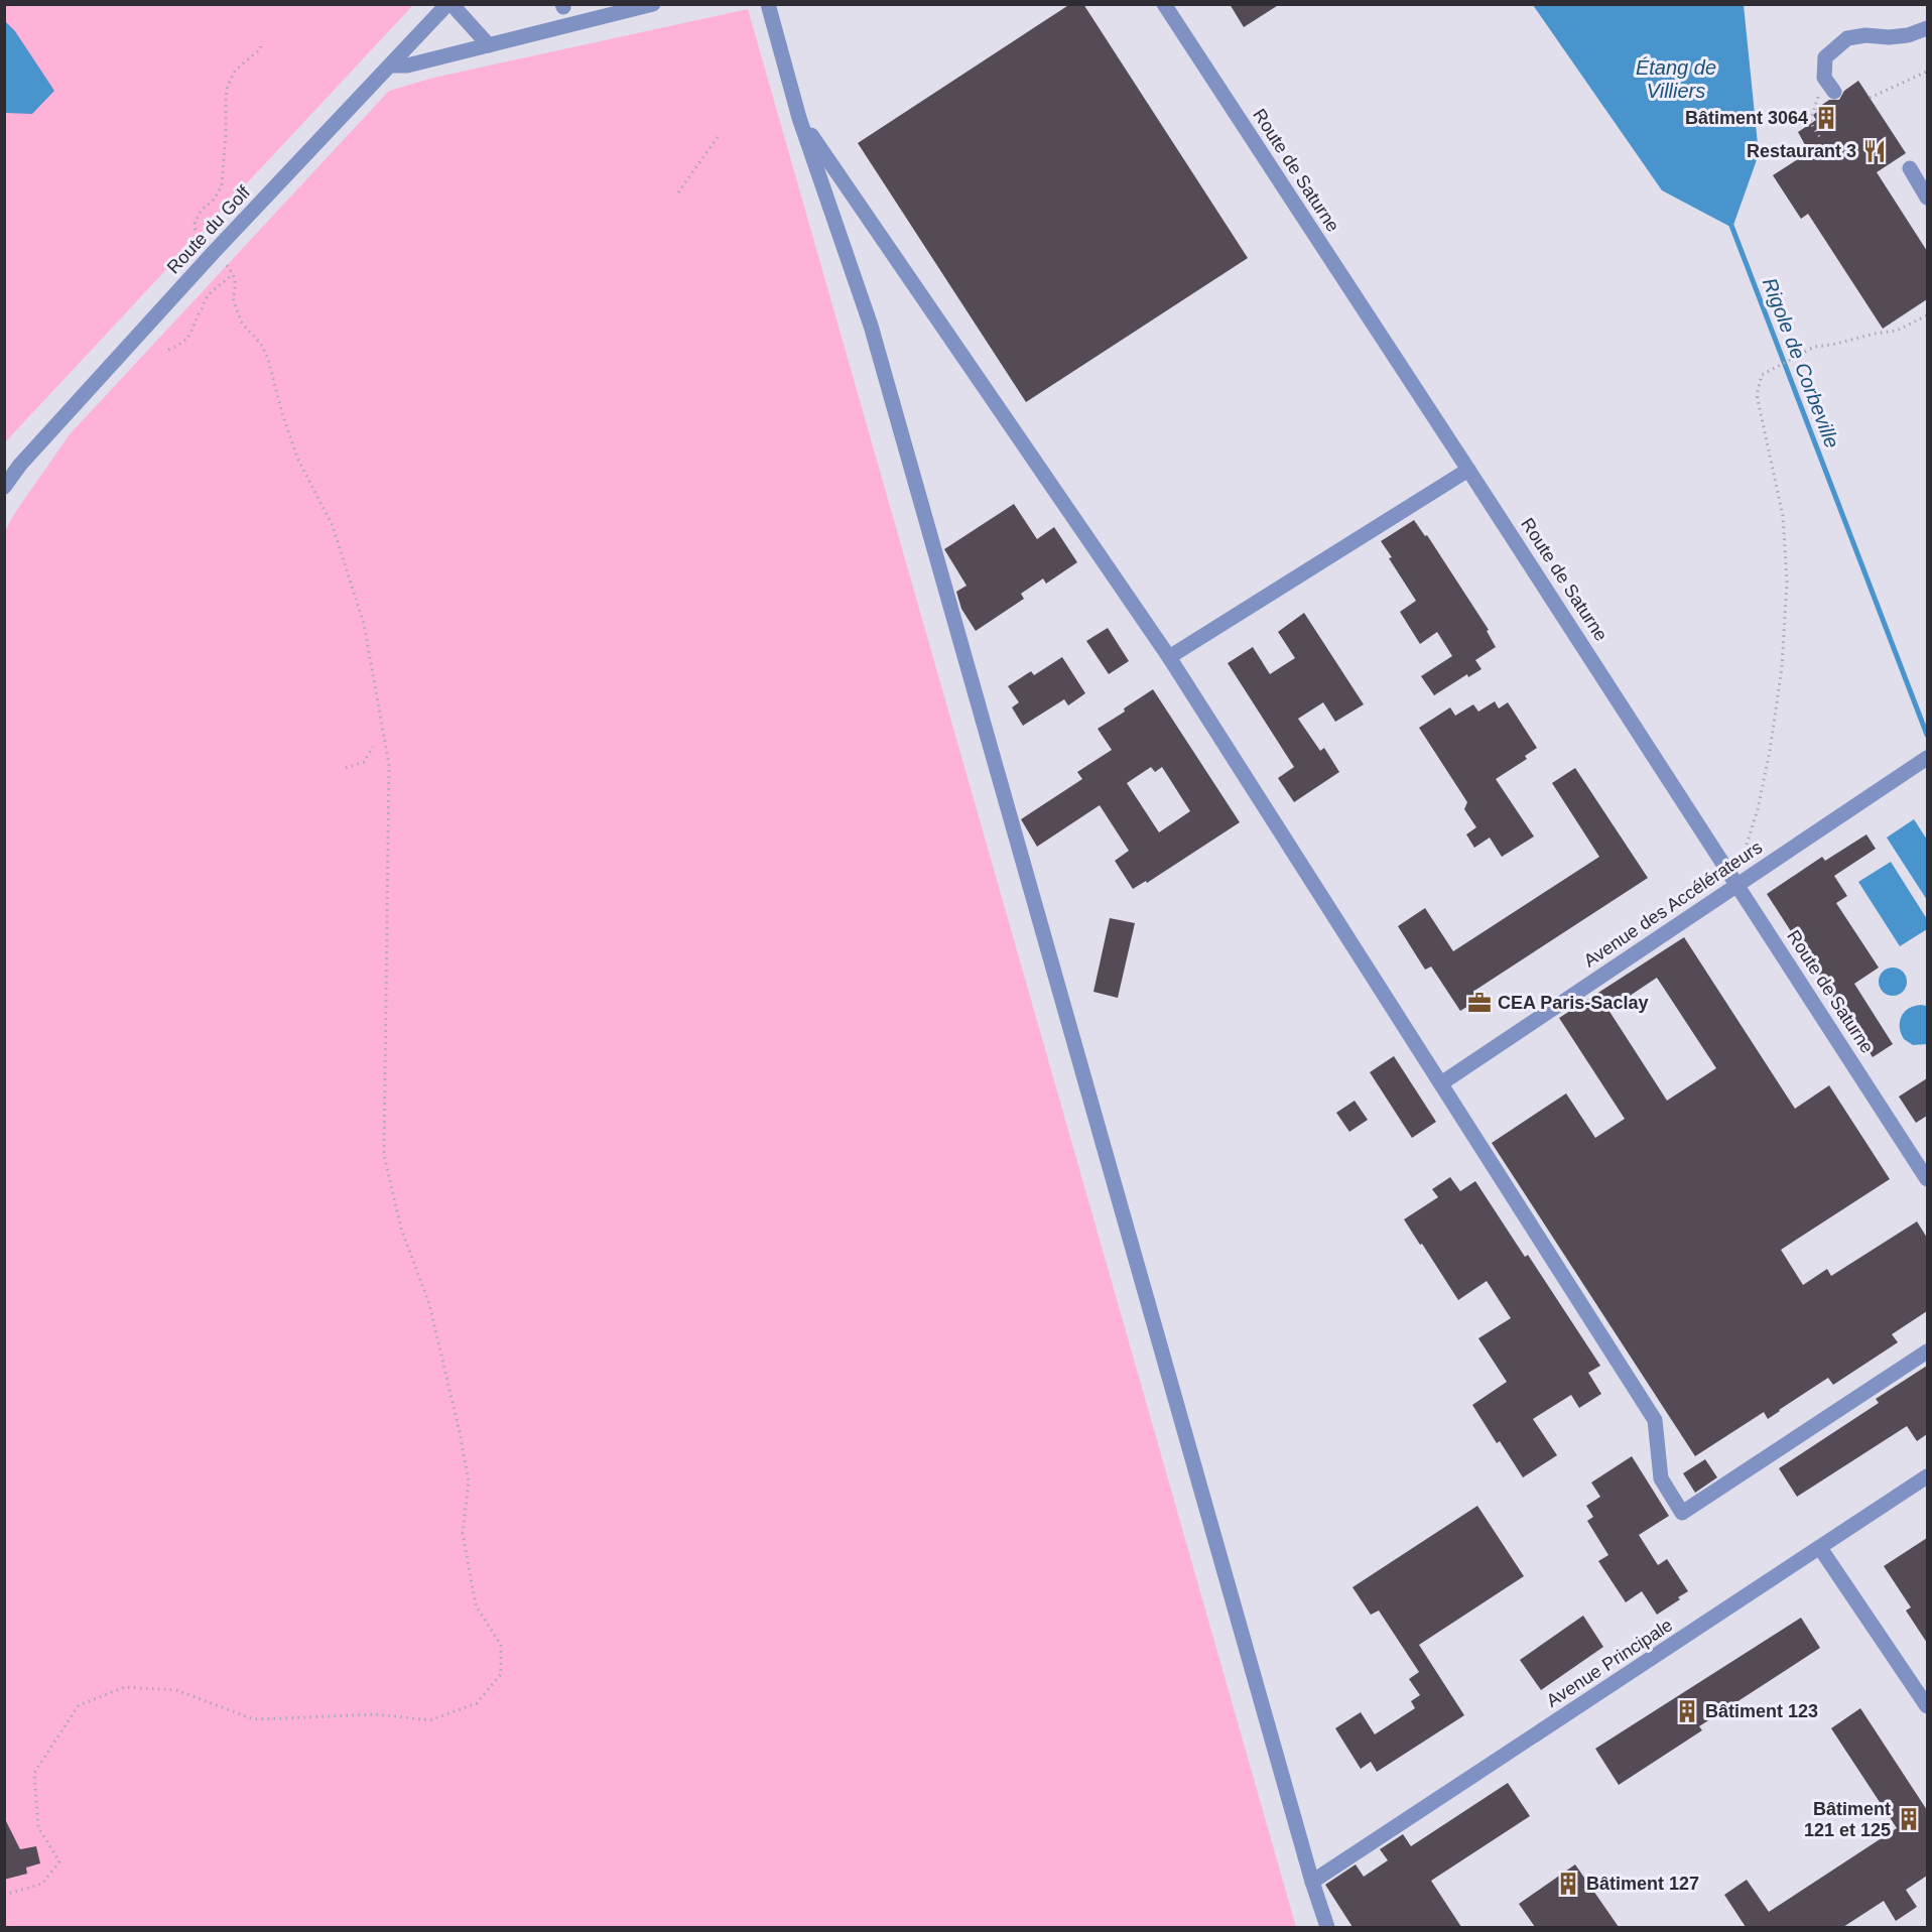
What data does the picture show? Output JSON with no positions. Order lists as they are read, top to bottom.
{
  "streets": {
    "street": [
      "Route de Saturne",
      "Route du Golf",
      "Avenue des Accélérateurs",
      "Avenue Principale"
    ]
  },
  "crossings": [
    ["Route de Saturne", "Avenue des Accélérateurs"]
  ],
  "water": ["Étang de Villiers", "Rigole de Corbeville"],
  "places": {
    "building": [
      "Bâtiment 3064",
      "Bâtiment 123",
      "Bâtiment 121 et 125",
      "Bâtiment 127"
    ],
    "restaurant": ["Restaurant 3"],
    "office": ["CEA Paris-Saclay"]
  }
}
